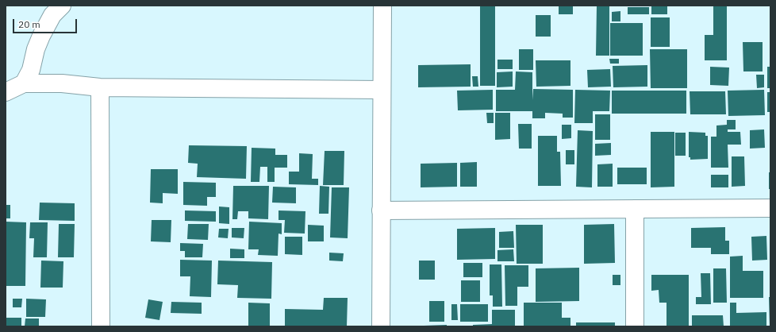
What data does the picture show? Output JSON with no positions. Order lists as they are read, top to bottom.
{
  "scale_bar": "20 m"
}
